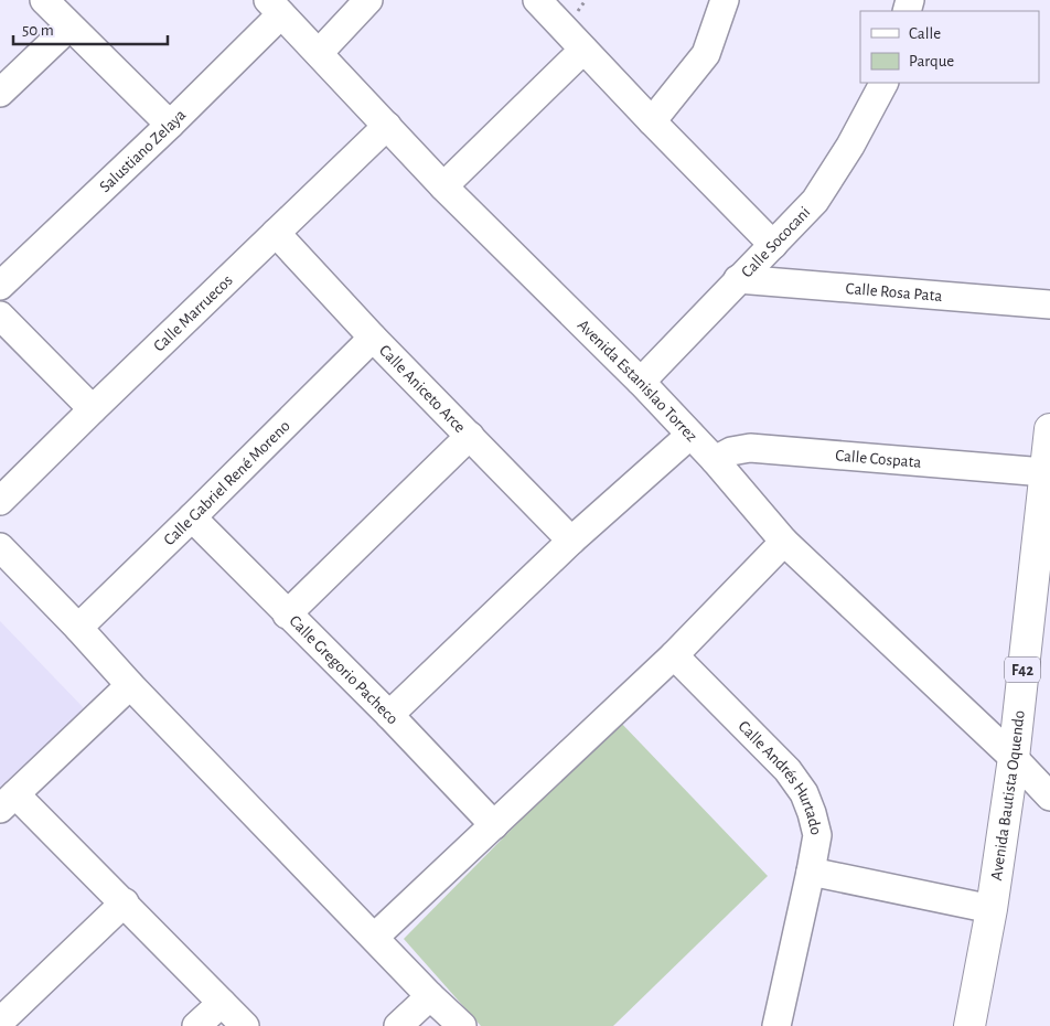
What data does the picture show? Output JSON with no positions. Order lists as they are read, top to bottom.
{
  "streets": {
    "main road": ["F42", "Avenida Bautista Oquendo"],
    "street": [
      "Salustiano Zelaya",
      "Calle Sococani",
      "Calle Rosa Pata",
      "Calle Marruecos",
      "Avenida Estanislao Torrez",
      "Calle Aniceto Arce",
      "Calle Cospata",
      "Calle Gabriel René Moreno",
      "Calle Gregorio Pacheco",
      "Calle Andrés Hurtado"
    ]
  },
  "crossings": [
    ["Salustiano Zelaya", "Avenida Estanislao Torrez"],
    ["Calle Sococani", "Calle Rosa Pata"],
    ["Calle Sococani", "Avenida Estanislao Torrez"],
    ["Calle Marruecos", "Avenida Estanislao Torrez"],
    ["Calle Marruecos", "Calle Aniceto Arce"],
    ["Avenida Estanislao Torrez", "Calle Cospata"],
    ["Avenida Estanislao Torrez", "Avenida Bautista Oquendo"],
    ["Calle Aniceto Arce", "Calle Gabriel René Moreno"],
    ["Calle Cospata", "Avenida Bautista Oquendo"],
    ["Calle Gabriel René Moreno", "Calle Gregorio Pacheco"]
  ],
  "legend": ["Calle", "Parque"],
  "scale_bar": "50 m"
}
